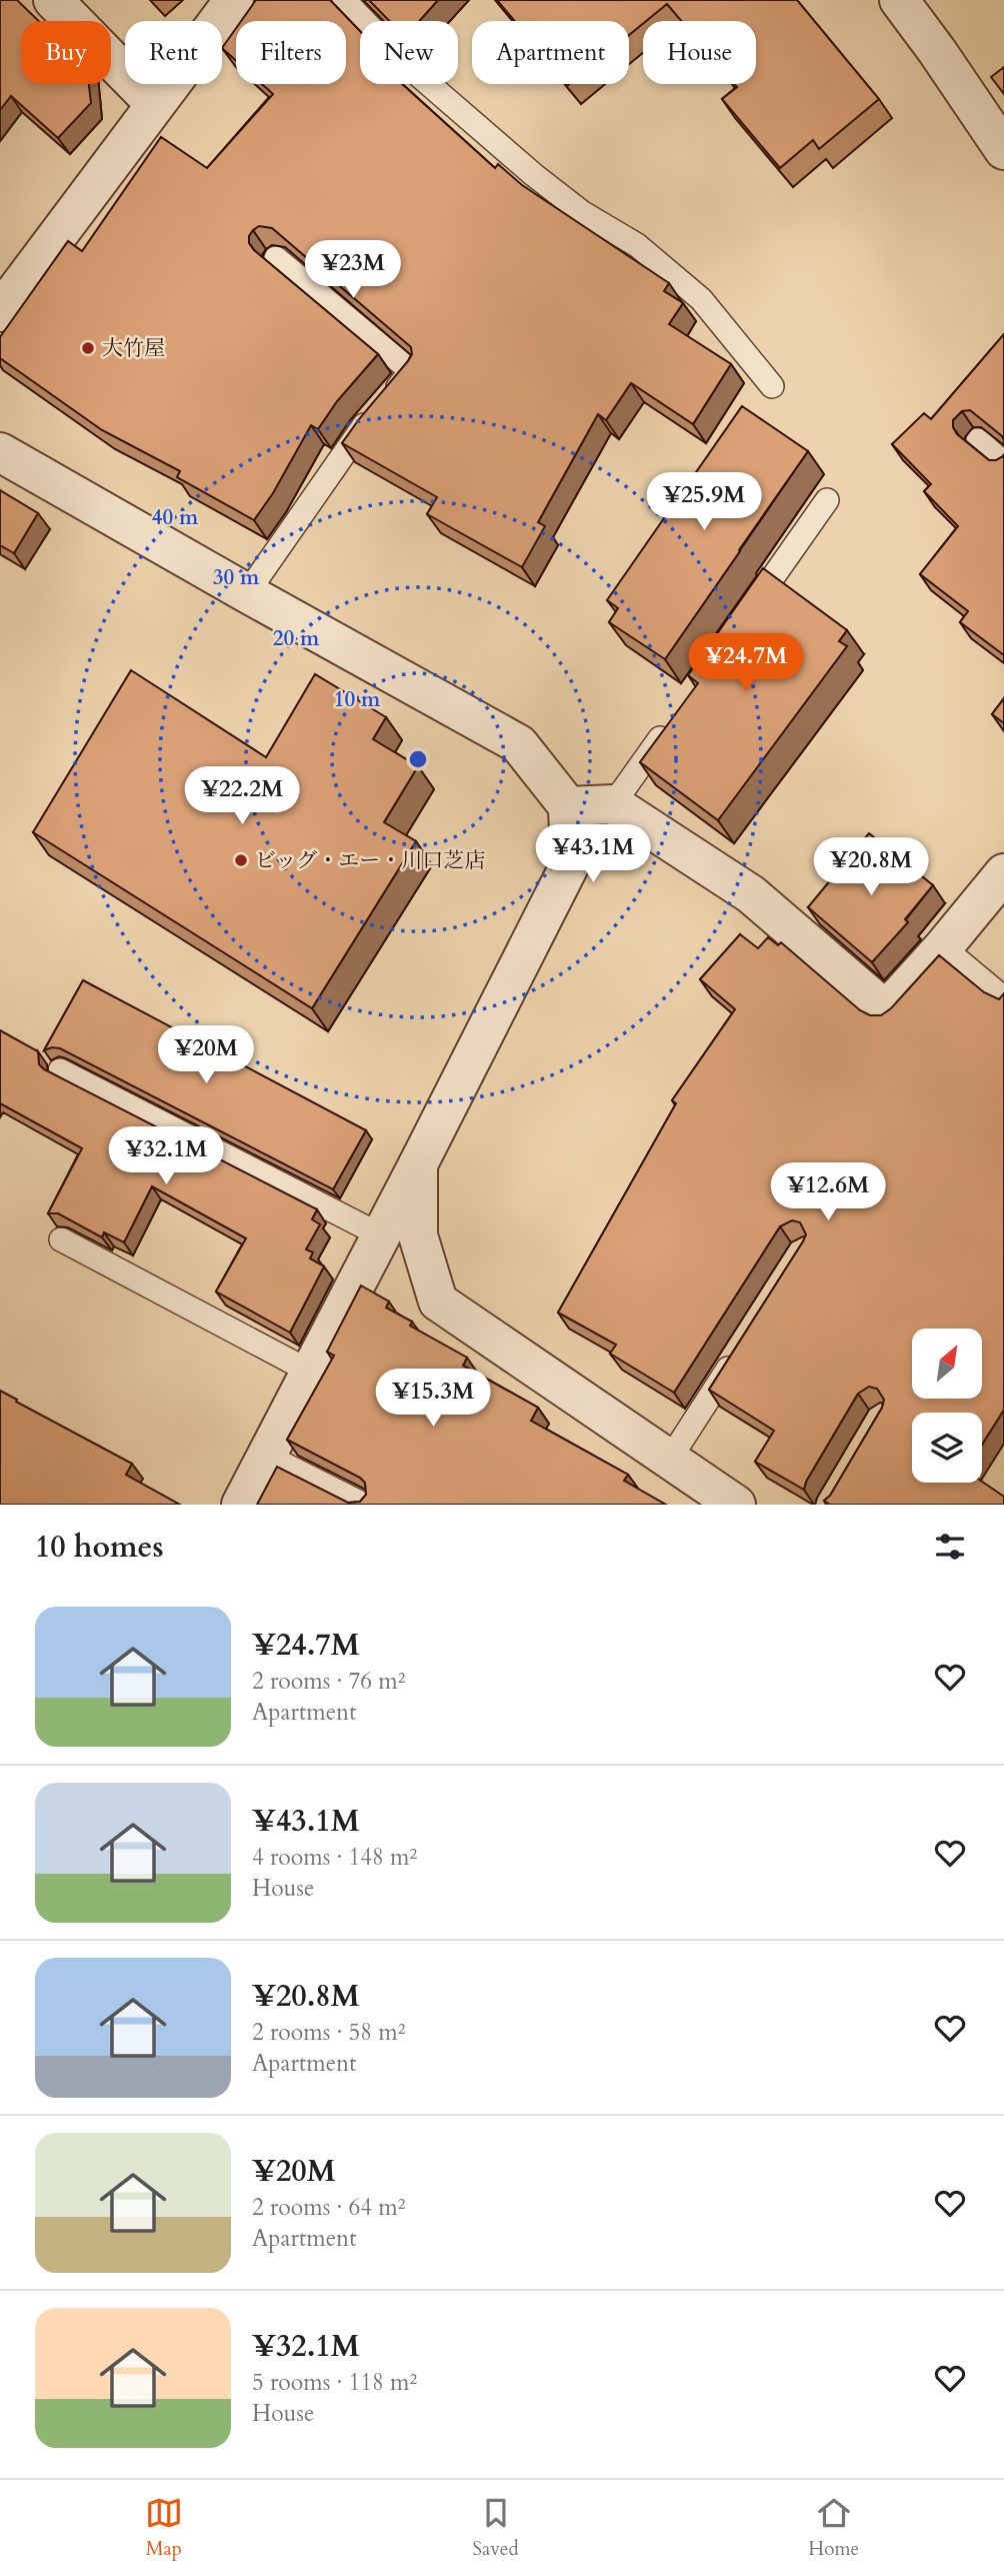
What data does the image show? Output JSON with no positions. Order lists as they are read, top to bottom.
{
  "places": ["大竹屋", "ビッグ・エー・川口芝店"],
  "north": "top right",
  "page": {
    "chip": [
      "Buy",
      "Rent",
      "Filters",
      "New",
      "Apartment",
      "House"
    ],
    "price": [
      "¥23M",
      "¥25.9M",
      "¥24.7M",
      "¥22.2M",
      "¥43.1M",
      "¥20.8M",
      "¥20M",
      "¥32.1M",
      "¥12.6M",
      "¥15.3M"
    ],
    "heading": "10 homes",
    "list": [
      {
        "name": "¥24.7M",
        "note": "2 rooms · 76 m² · Apartment"
      },
      {
        "name": "¥43.1M",
        "note": "4 rooms · 148 m² · House"
      },
      {
        "name": "¥20.8M",
        "note": "2 rooms · 58 m² · Apartment"
      },
      {
        "name": "¥20M",
        "note": "2 rooms · 64 m² · Apartment"
      },
      {
        "name": "¥32.1M",
        "note": "5 rooms · 118 m² · House"
      }
    ],
    "tabs": ["Map", "Saved", "Home"]
  },
  "rings": [
    "40 m",
    "30 m",
    "20 m",
    "10 m"
  ]
}
